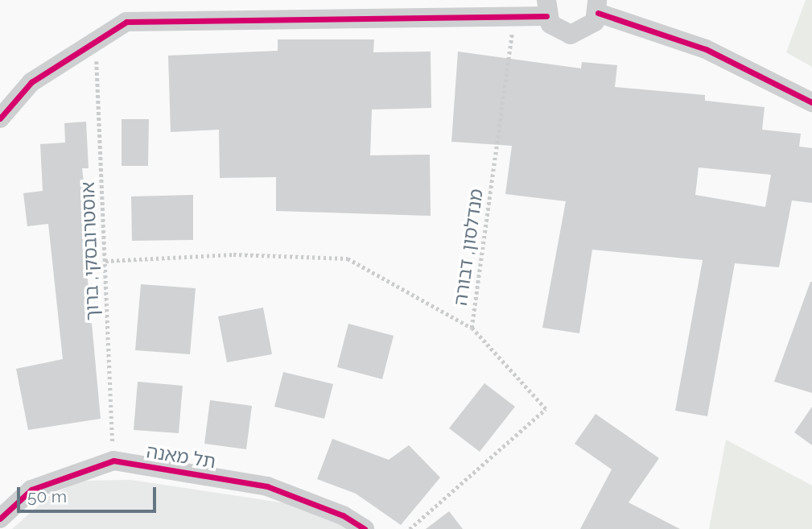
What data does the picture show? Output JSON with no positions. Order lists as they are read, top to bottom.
{
  "streets": {
    "street": ["תל מאנה"],
    "path": ["מנדלסון, דבורה", "אוסטרובסקי, ברוך"]
  },
  "crossings": [
    ["אוסטרובסקי, ברוך", "תל מאנה"]
  ],
  "scale_bar": "50 m"
}
